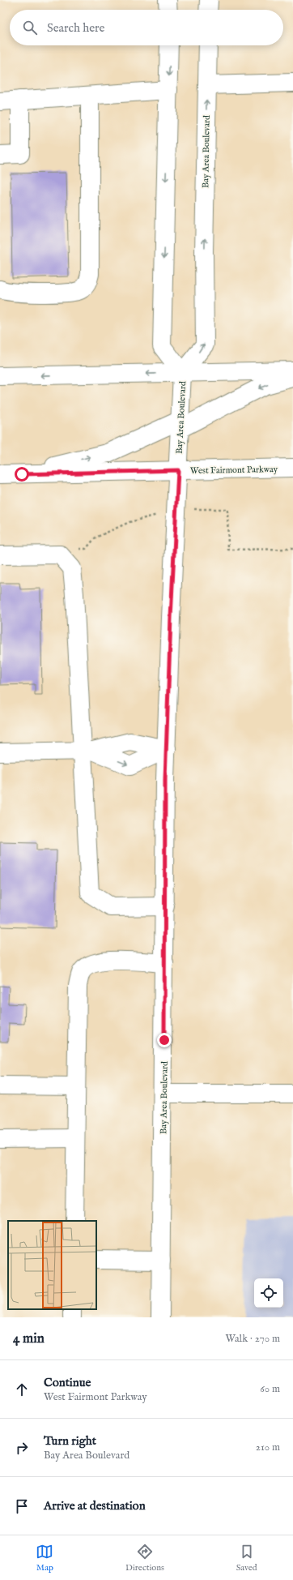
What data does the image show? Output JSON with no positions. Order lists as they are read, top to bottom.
{
  "streets": {
    "main road": ["Bay Area Boulevard", "West Fairmont Parkway"]
  },
  "crossings": [
    ["Bay Area Boulevard", "West Fairmont Parkway"]
  ],
  "page": {
    "search": "Search here",
    "heading": ["4 min", "Walk · 270 m"],
    "list": [
      ["Continue", "West Fairmont Parkway", "60 m"],
      ["Turn right", "Bay Area Boulevard", "210 m"],
      "Arrive at destination"
    ],
    "nav": ["Map", "Directions", "Saved"]
  }
}
